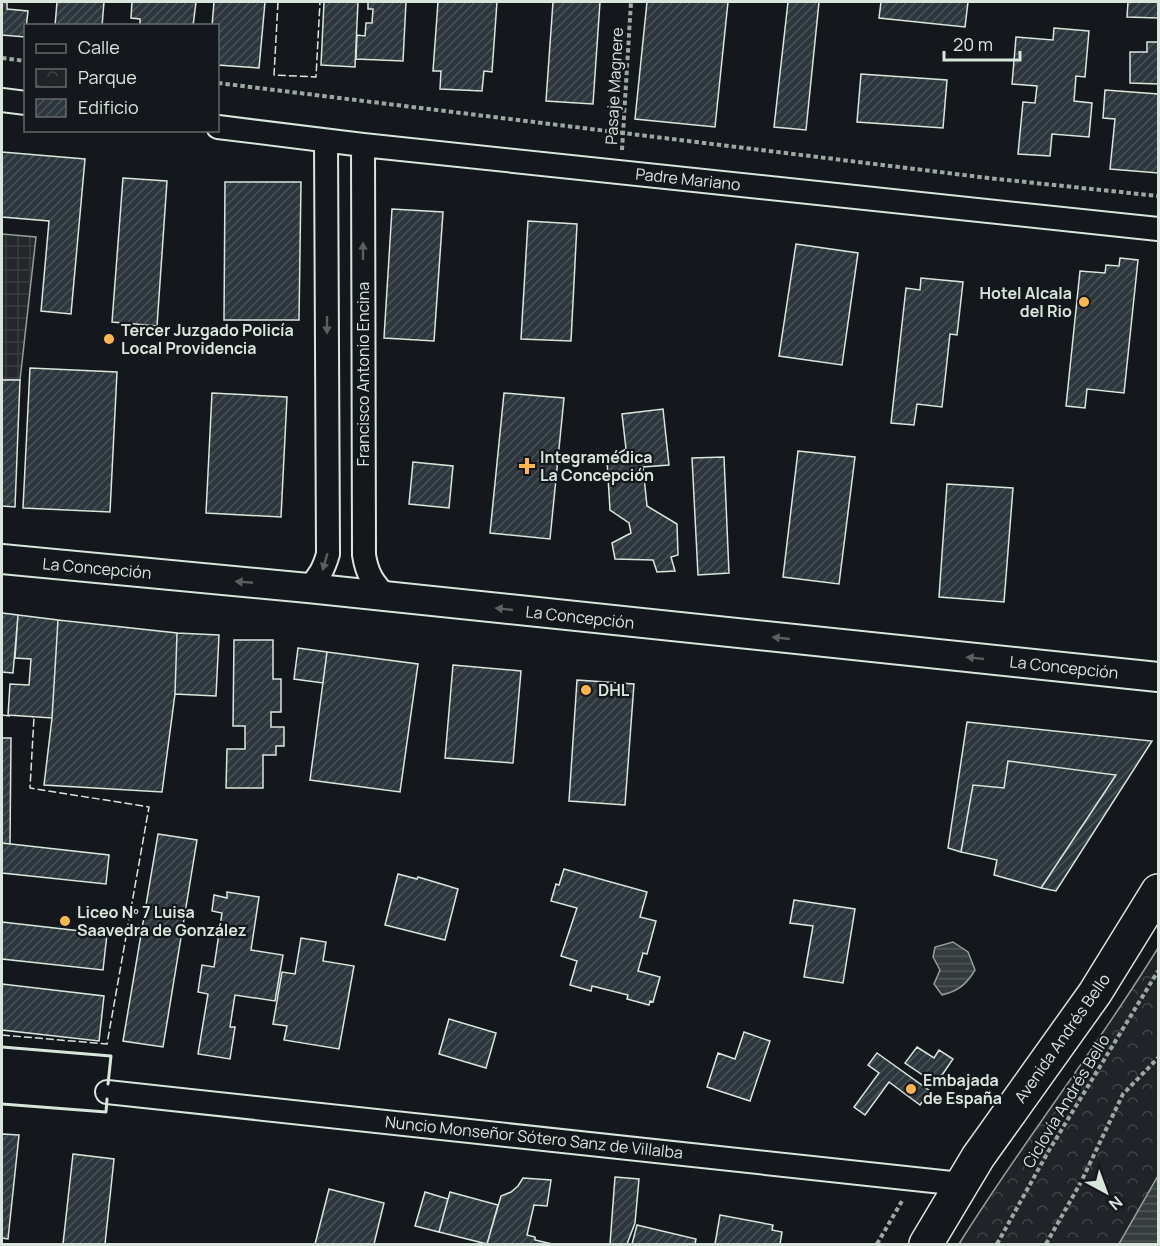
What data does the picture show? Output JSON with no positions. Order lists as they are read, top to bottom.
{
  "streets": {
    "main road": ["Avenida Andrés Bello"],
    "street": [
      "Padre Mariano",
      "Francisco Antonio Encina",
      "La Concepción",
      "Nuncio Monseñor Sótero Sanz de Villalba"
    ],
    "path": ["Pasaje Magnere", "Ciclovía Andrés Bello"]
  },
  "crossings": [
    ["Pasaje Magnere", "Padre Mariano"],
    ["Padre Mariano", "Francisco Antonio Encina"],
    ["Francisco Antonio Encina", "La Concepción"],
    ["Avenida Andrés Bello", "Nuncio Monseñor Sótero Sanz de Villalba"]
  ],
  "one_way": ["La Concepción"],
  "places": {
    "other": [
      "Hotel Alcala del Rio",
      "Tercer Juzgado Policía Local Providencia",
      "DHL",
      "Liceo Nº 7 Luisa Saavedra de González",
      "Embajada de España"
    ],
    "health": ["Integramédica La Concepción"]
  },
  "legend": ["Calle", "Parque", "Edificio"],
  "scale_bar": "20 m",
  "north": "bottom right"
}
